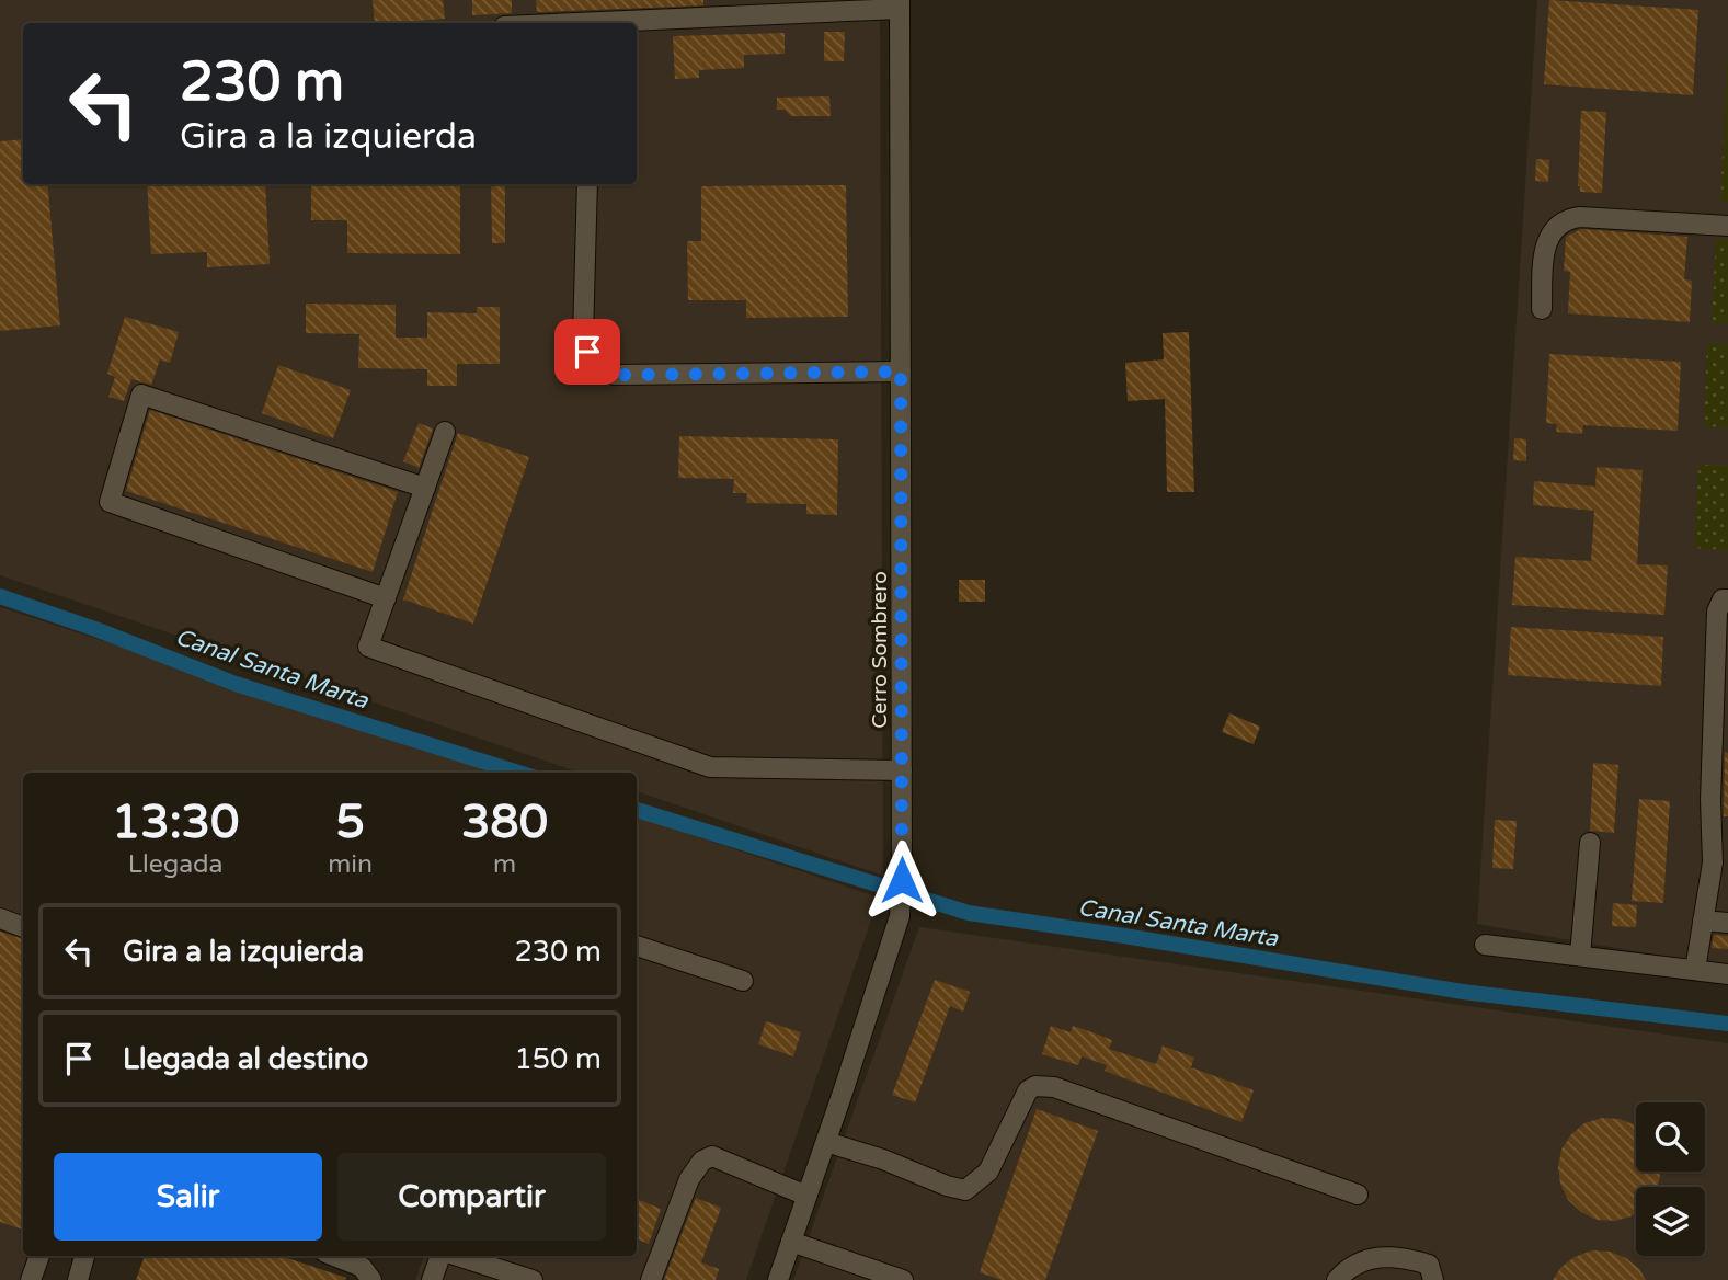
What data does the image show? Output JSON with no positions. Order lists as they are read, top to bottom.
{
  "streets": {
    "street": ["Cerro Sombrero"]
  },
  "water": ["Canal Santa Marta"],
  "page": {
    "turn": ["230 m", "Gira a la izquierda"],
    "eta": [
      "13:30",
      "Llegada",
      "5",
      "min",
      "380",
      "m"
    ],
    "list": [
      {
        "name": "Gira a la izquierda",
        "value": "230 m"
      },
      {
        "name": "Llegada al destino",
        "value": "150 m"
      }
    ],
    "buttons": ["Salir", "Compartir"]
  }
}
